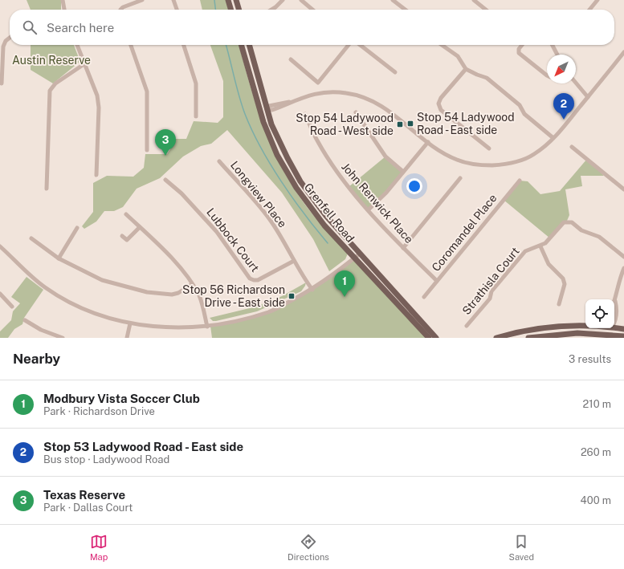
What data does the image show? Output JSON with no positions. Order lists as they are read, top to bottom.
{
  "streets": {
    "main road": ["Grenfell Road"],
    "street": [
      "Longview Place",
      "John Renwick Place",
      "Coromandel Place",
      "Lubbock Court",
      "Strathisla Court"
    ]
  },
  "crossings": [
    ["Longview Place", "Lubbock Court"],
    ["John Renwick Place", "Coromandel Place"]
  ],
  "parks": ["Austin Reserve"],
  "places": {
    "transit": ["Stop 54 Ladywood Road - East side", "Stop 54 Ladywood Road - West side", "Stop 56 Richardson Drive - East side"]
  },
  "north": "bottom left",
  "page": {
    "search": "Search here",
    "pins": ["2", "3", "1"],
    "heading": ["Nearby", "3 results"],
    "list": [
      {
        "mark": "1",
        "name": "Modbury Vista Soccer Club",
        "note": "Park · Richardson Drive",
        "value": "210 m"
      },
      {
        "mark": "2",
        "name": "Stop 53 Ladywood Road - East side",
        "note": "Bus stop · Ladywood Road",
        "value": "260 m"
      },
      {
        "mark": "3",
        "name": "Texas Reserve",
        "note": "Park · Dallas Court",
        "value": "400 m"
      }
    ],
    "nav": ["Map", "Directions", "Saved"]
  }
}
